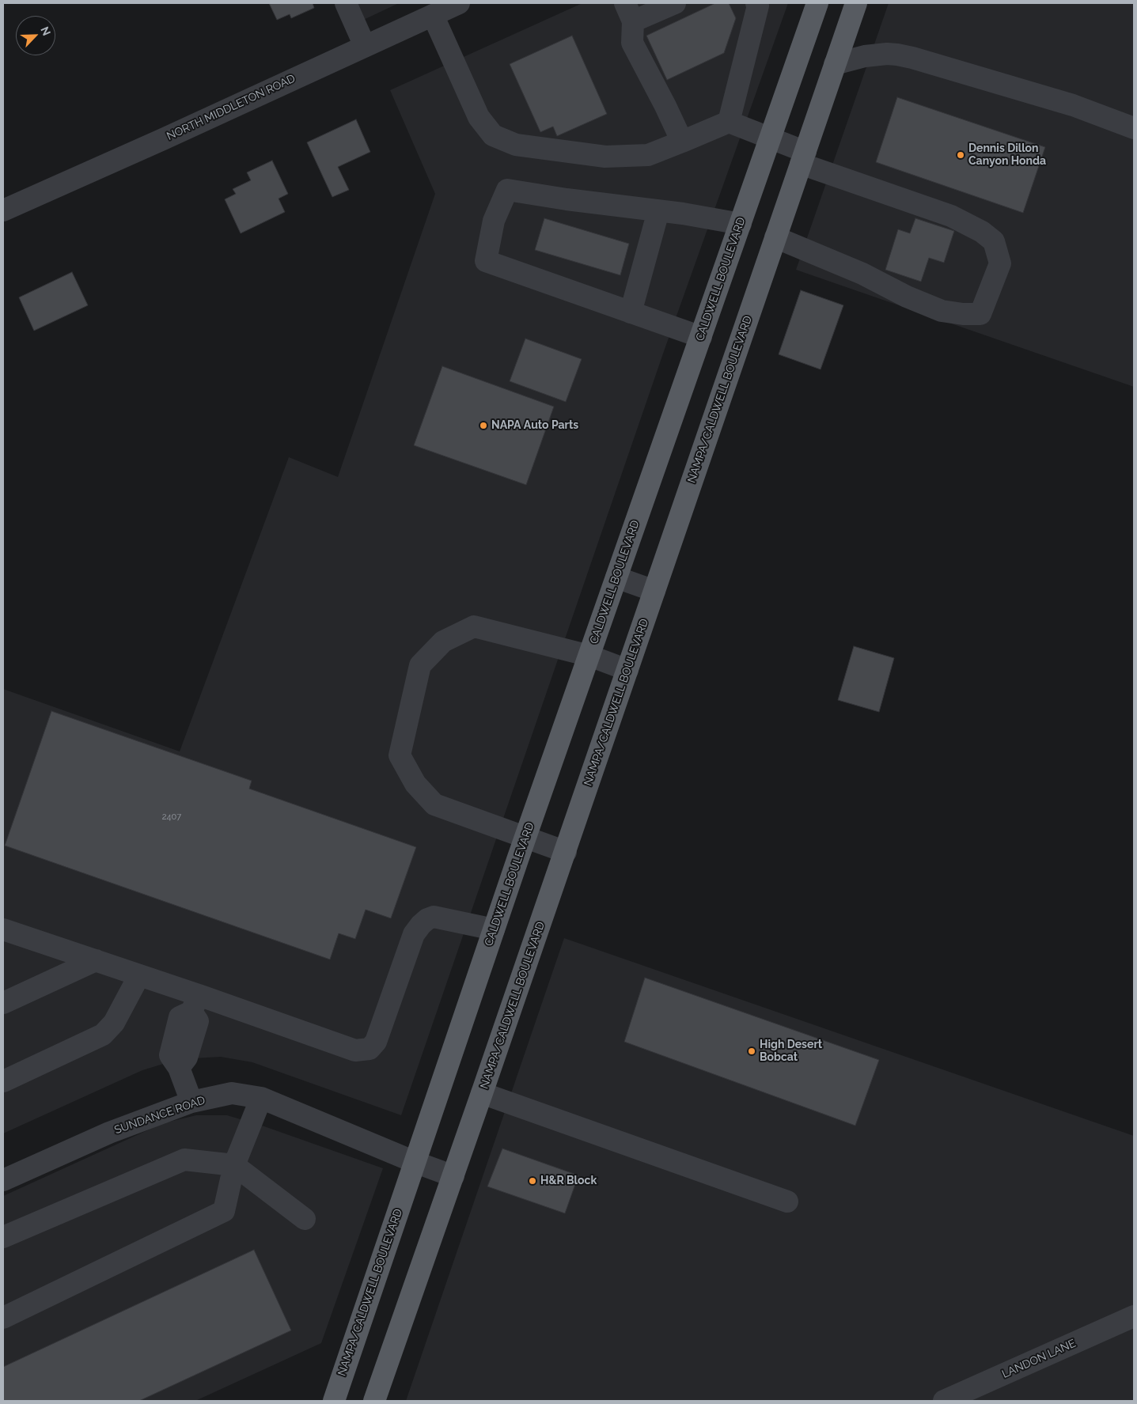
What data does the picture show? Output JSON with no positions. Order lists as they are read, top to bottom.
{
  "streets": {
    "main road": ["CALDWELL BOULEVARD", "NAMPA/CALDWELL BOULEVARD"],
    "street": ["NORTH MIDDLETON ROAD", "SUNDANCE ROAD", "LANDON LANE"]
  },
  "crossings": [
    ["CALDWELL BOULEVARD", "NAMPA/CALDWELL BOULEVARD"],
    ["CALDWELL BOULEVARD", "SUNDANCE ROAD"],
    ["NAMPA/CALDWELL BOULEVARD", "SUNDANCE ROAD"]
  ],
  "places": [
    "Dennis Dillon Canyon Honda",
    "NAPA Auto Parts",
    "High Desert Bobcat",
    "H&R Block"
  ],
  "house_numbers": ["2407"],
  "north": "top right"
}
